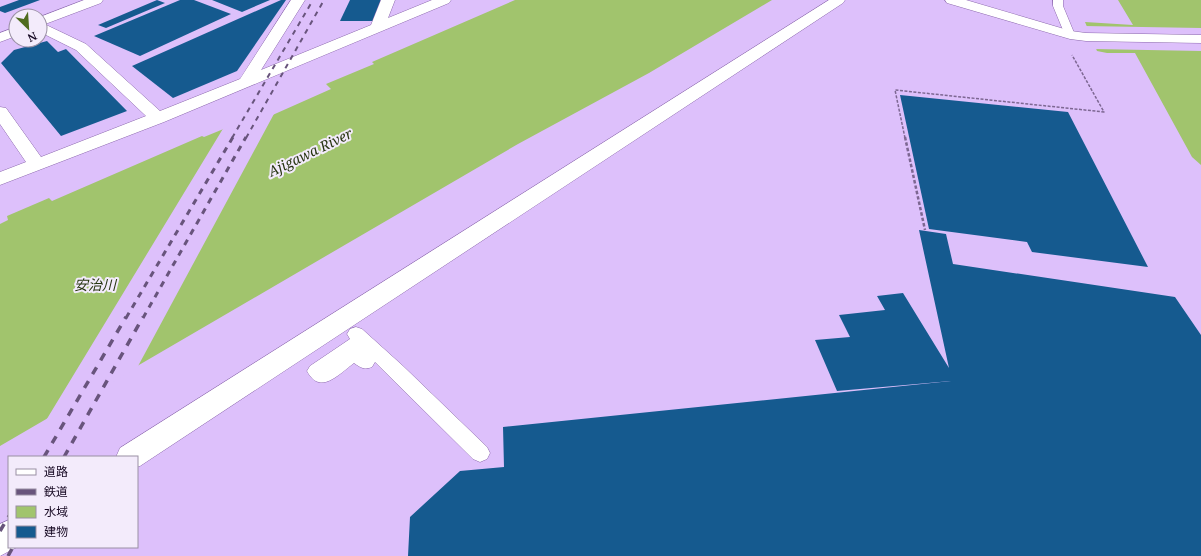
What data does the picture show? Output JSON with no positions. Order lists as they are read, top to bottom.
{
  "water": ["Ajigawa River", "安治川"],
  "legend": [
    "道路",
    "鉄道",
    "水域",
    "建物"
  ],
  "north": "bottom right"
}
